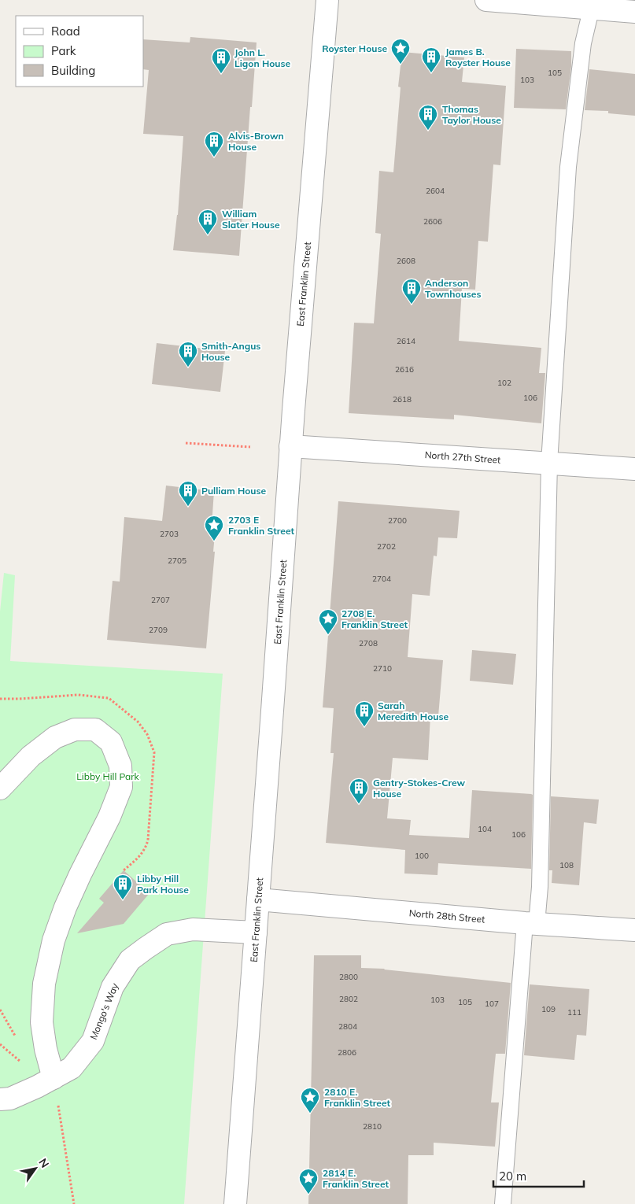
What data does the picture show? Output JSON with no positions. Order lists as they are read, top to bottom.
{
  "streets": {
    "street": [
      "East Franklin Street",
      "North 27th Street",
      "North 28th Street",
      "Mongo's Way"
    ]
  },
  "crossings": [
    ["East Franklin Street", "North 27th Street"],
    ["East Franklin Street", "North 28th Street"],
    ["East Franklin Street", "Mongo's Way"]
  ],
  "parks": ["Libby Hill Park"],
  "places": {
    "place": [
      "Royster House",
      "2703 E Franklin Street",
      "2708 E. Franklin Street",
      "2810 E. Franklin Street",
      "2814 E. Franklin Street"
    ],
    "building": [
      "James B. Royster House",
      "John L. Ligon House",
      "Thomas Taylor House",
      "Alvis-Brown House",
      "William Slater House",
      "Anderson Townhouses",
      "Smith-Angus House",
      "Pulliam House",
      "Sarah Meredith House",
      "Gentry-Stokes-Crew House",
      "Libby Hill Park House"
    ]
  },
  "house_numbers": [
    "105",
    "103",
    "2604",
    "2606",
    "2608",
    "2614",
    "2616",
    "102",
    "106",
    "2618",
    "2700",
    "2703",
    "2702",
    "2705",
    "2704",
    "2707",
    "2709",
    "2708",
    "2710",
    "104",
    "106",
    "100",
    "108",
    "2800",
    "2802",
    "103",
    "105",
    "107",
    "109",
    "111",
    "2804",
    "2806",
    "2810"
  ],
  "legend": ["Road", "Park", "Building"],
  "scale_bar": "20 m",
  "north": "top right"
}
